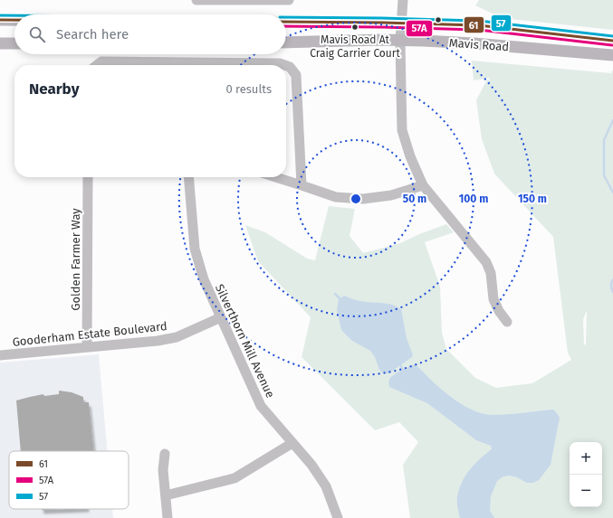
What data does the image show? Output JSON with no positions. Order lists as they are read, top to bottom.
{
  "streets": {
    "main road": ["Mavis Road"],
    "street": ["Golden Farmer Way", "Gooderham Estate Boulevard", "Silverthorn Mill Avenue"]
  },
  "crossings": [
    ["Golden Farmer Way", "Gooderham Estate Boulevard"],
    ["Gooderham Estate Boulevard", "Silverthorn Mill Avenue"]
  ],
  "places": ["Mavis Road At Craig Carrier Court"],
  "lines": ["transit line 57", "transit line 61", "transit line 57A"],
  "legend": ["61", "57A", "57"],
  "page": {
    "search": "Search here",
    "heading": ["Nearby", "0 results"],
    "map_buttons": ["+", "−"]
  },
  "rings": ["50 m", "100 m", "150 m"]
}
